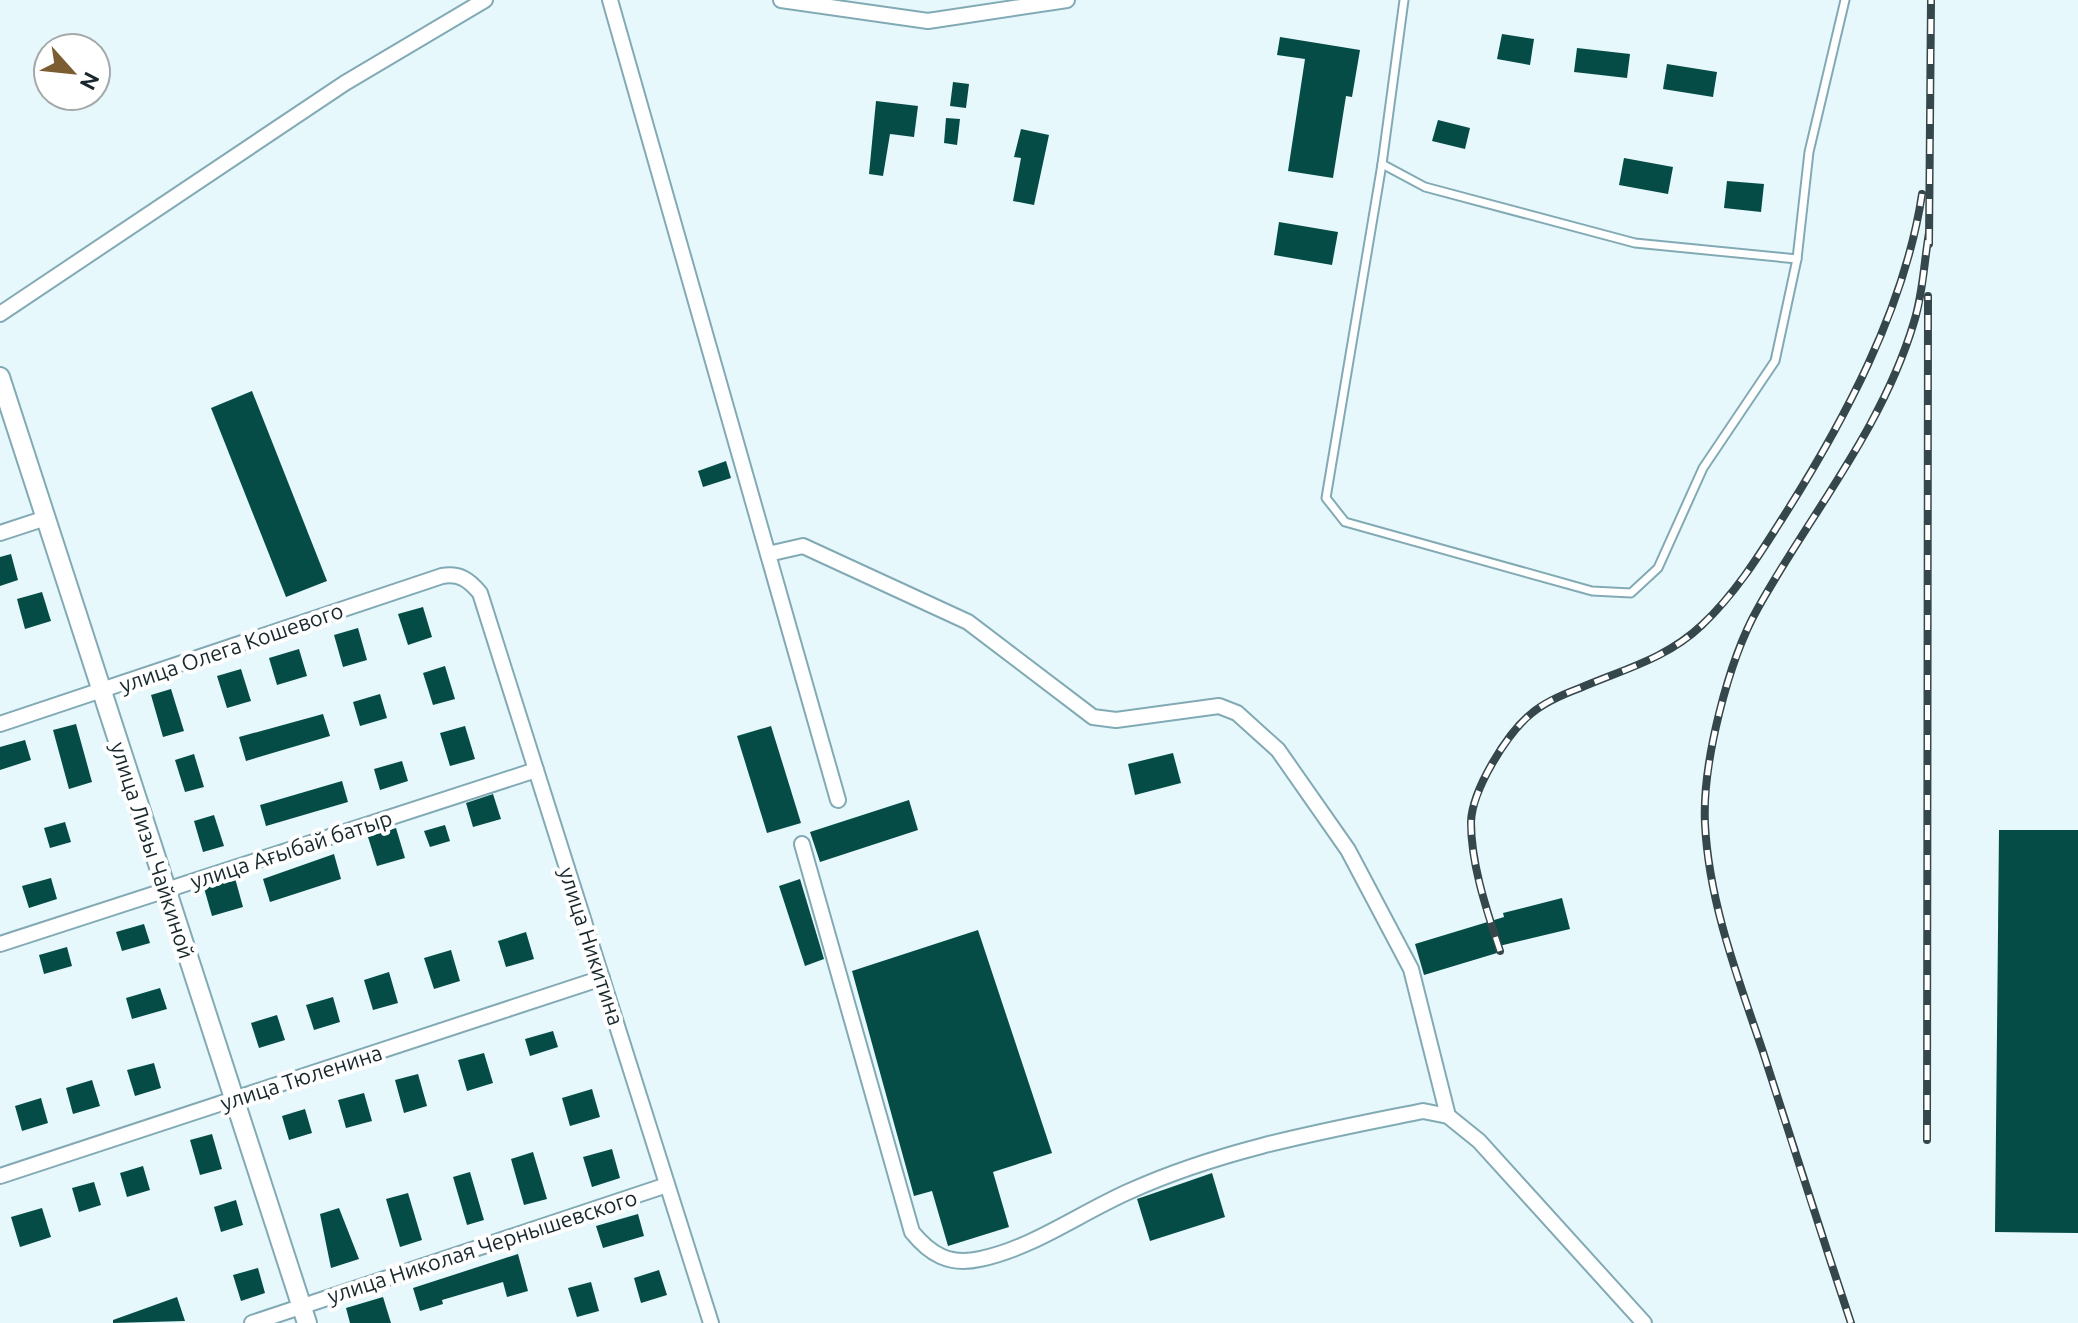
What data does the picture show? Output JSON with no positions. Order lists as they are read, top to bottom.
{
  "streets": {
    "street": [
      "улица Олега Кошевого",
      "улица Ағыбай батыр",
      "улица Лизы Чайкиной",
      "улица Никитина",
      "улица Тюленина",
      "улица Николая Чернышевского"
    ]
  },
  "crossings": [
    ["улица Олега Кошевого", "улица Лизы Чайкиной"],
    ["улица Олега Кошевого", "улица Никитина"],
    ["улица Ағыбай батыр", "улица Лизы Чайкиной"],
    ["улица Ағыбай батыр", "улица Никитина"],
    ["улица Лизы Чайкиной", "улица Тюленина"],
    ["улица Лизы Чайкиной", "улица Николая Чернышевского"],
    ["улица Никитина", "улица Тюленина"],
    ["улица Никитина", "улица Николая Чернышевского"]
  ],
  "north": "bottom right"
}
